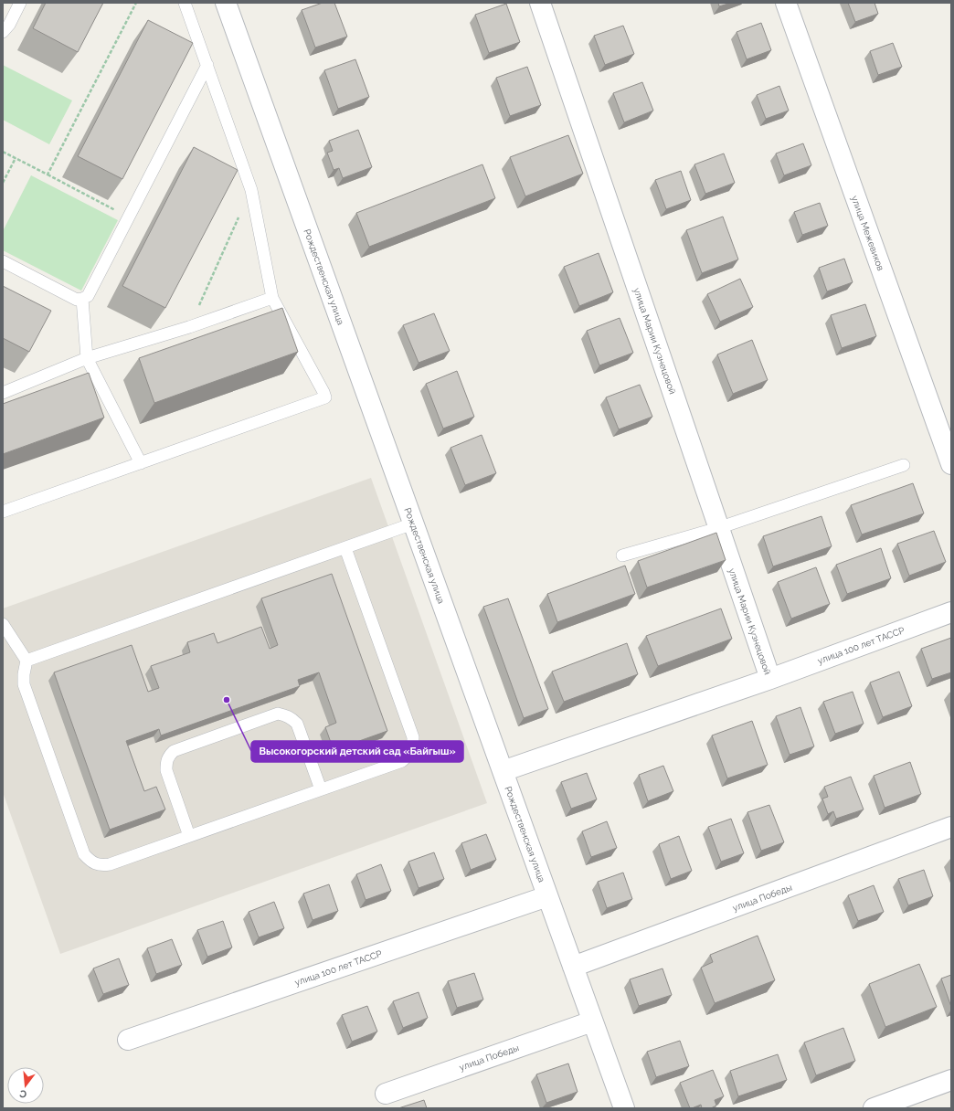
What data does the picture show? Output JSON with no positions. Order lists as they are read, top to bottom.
{
  "streets": {
    "street": [
      "улица Межевиков",
      "Рождественская улица",
      "улица Марии Кузнецовой",
      "улица 100 лет ТАССР",
      "улица Победы"
    ]
  },
  "crossings": [
    ["Рождественская улица", "улица 100 лет ТАССР"],
    ["Рождественская улица", "улица Победы"],
    ["улица Марии Кузнецовой", "улица 100 лет ТАССР"]
  ],
  "places": ["Высокогорский детский сад «Байгыш»"],
  "north": "bottom"
}
